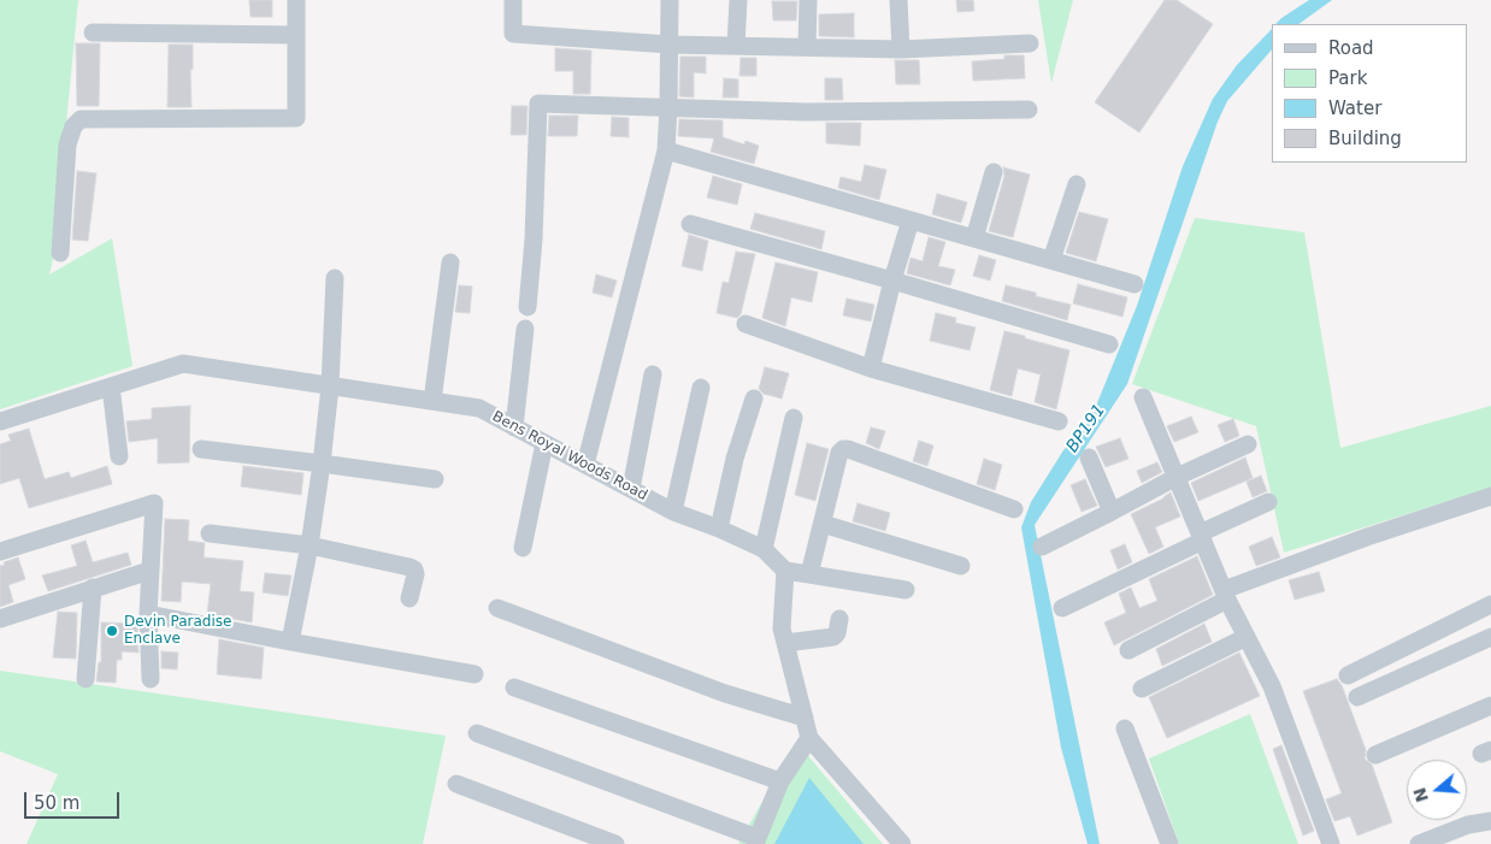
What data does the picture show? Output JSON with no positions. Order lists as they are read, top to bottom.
{
  "streets": {
    "street": ["Bens Royal Woods Road"]
  },
  "water": ["BP191"],
  "places": ["Devin Paradise Enclave"],
  "legend": [
    "Road",
    "Park",
    "Water",
    "Building"
  ],
  "scale_bar": "50 m",
  "north": "left"
}
